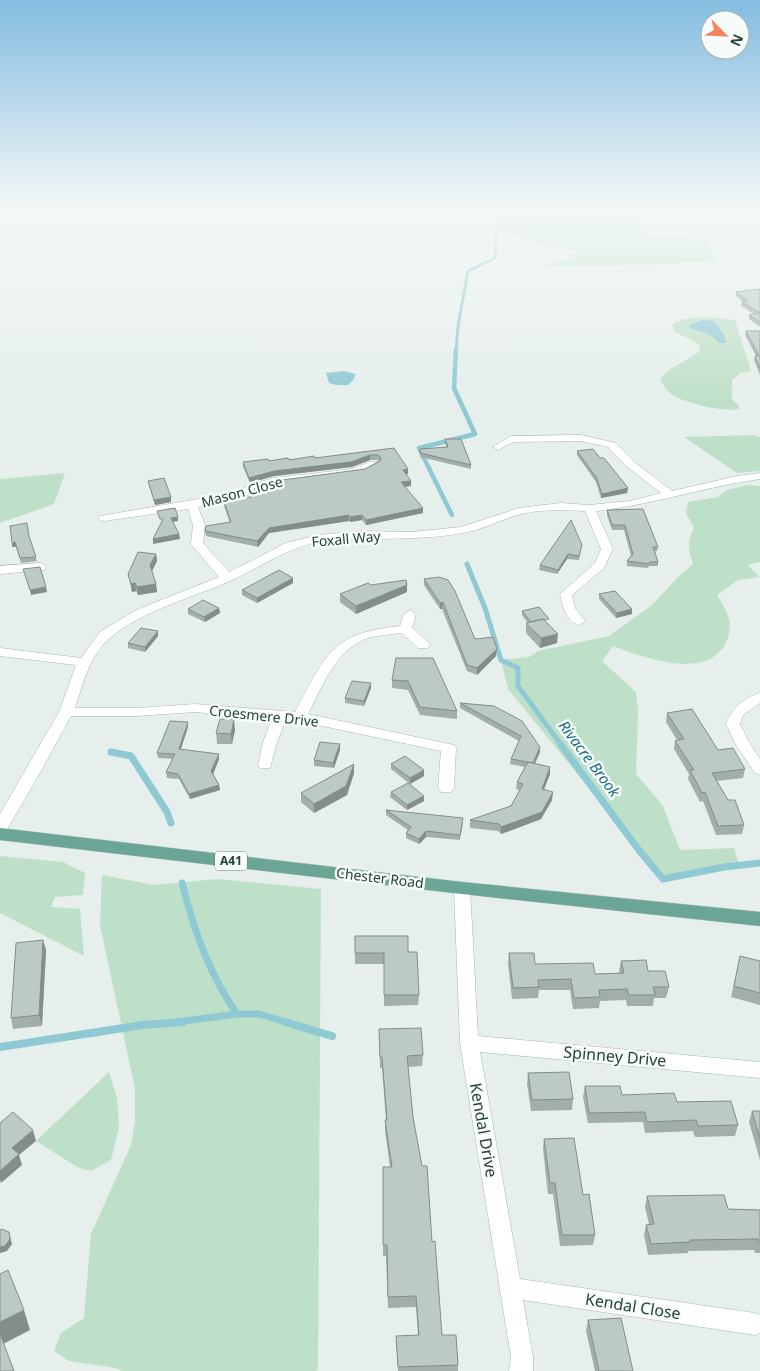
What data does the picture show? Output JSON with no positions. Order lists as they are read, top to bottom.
{
  "streets": {
    "main road": ["A41", "Chester Road"],
    "street": [
      "Mason Close",
      "Foxall Way",
      "Croesmere Drive",
      "Spinney Drive",
      "Kendal Drive",
      "Kendal Close"
    ]
  },
  "crossings": [
    ["Mason Close", "Foxall Way"],
    ["Foxall Way", "Croesmere Drive"],
    ["Chester Road", "Kendal Drive"],
    ["Spinney Drive", "Kendal Drive"],
    ["Kendal Drive", "Kendal Close"]
  ],
  "water": ["Rivacre Brook"],
  "north": "bottom right"
}
